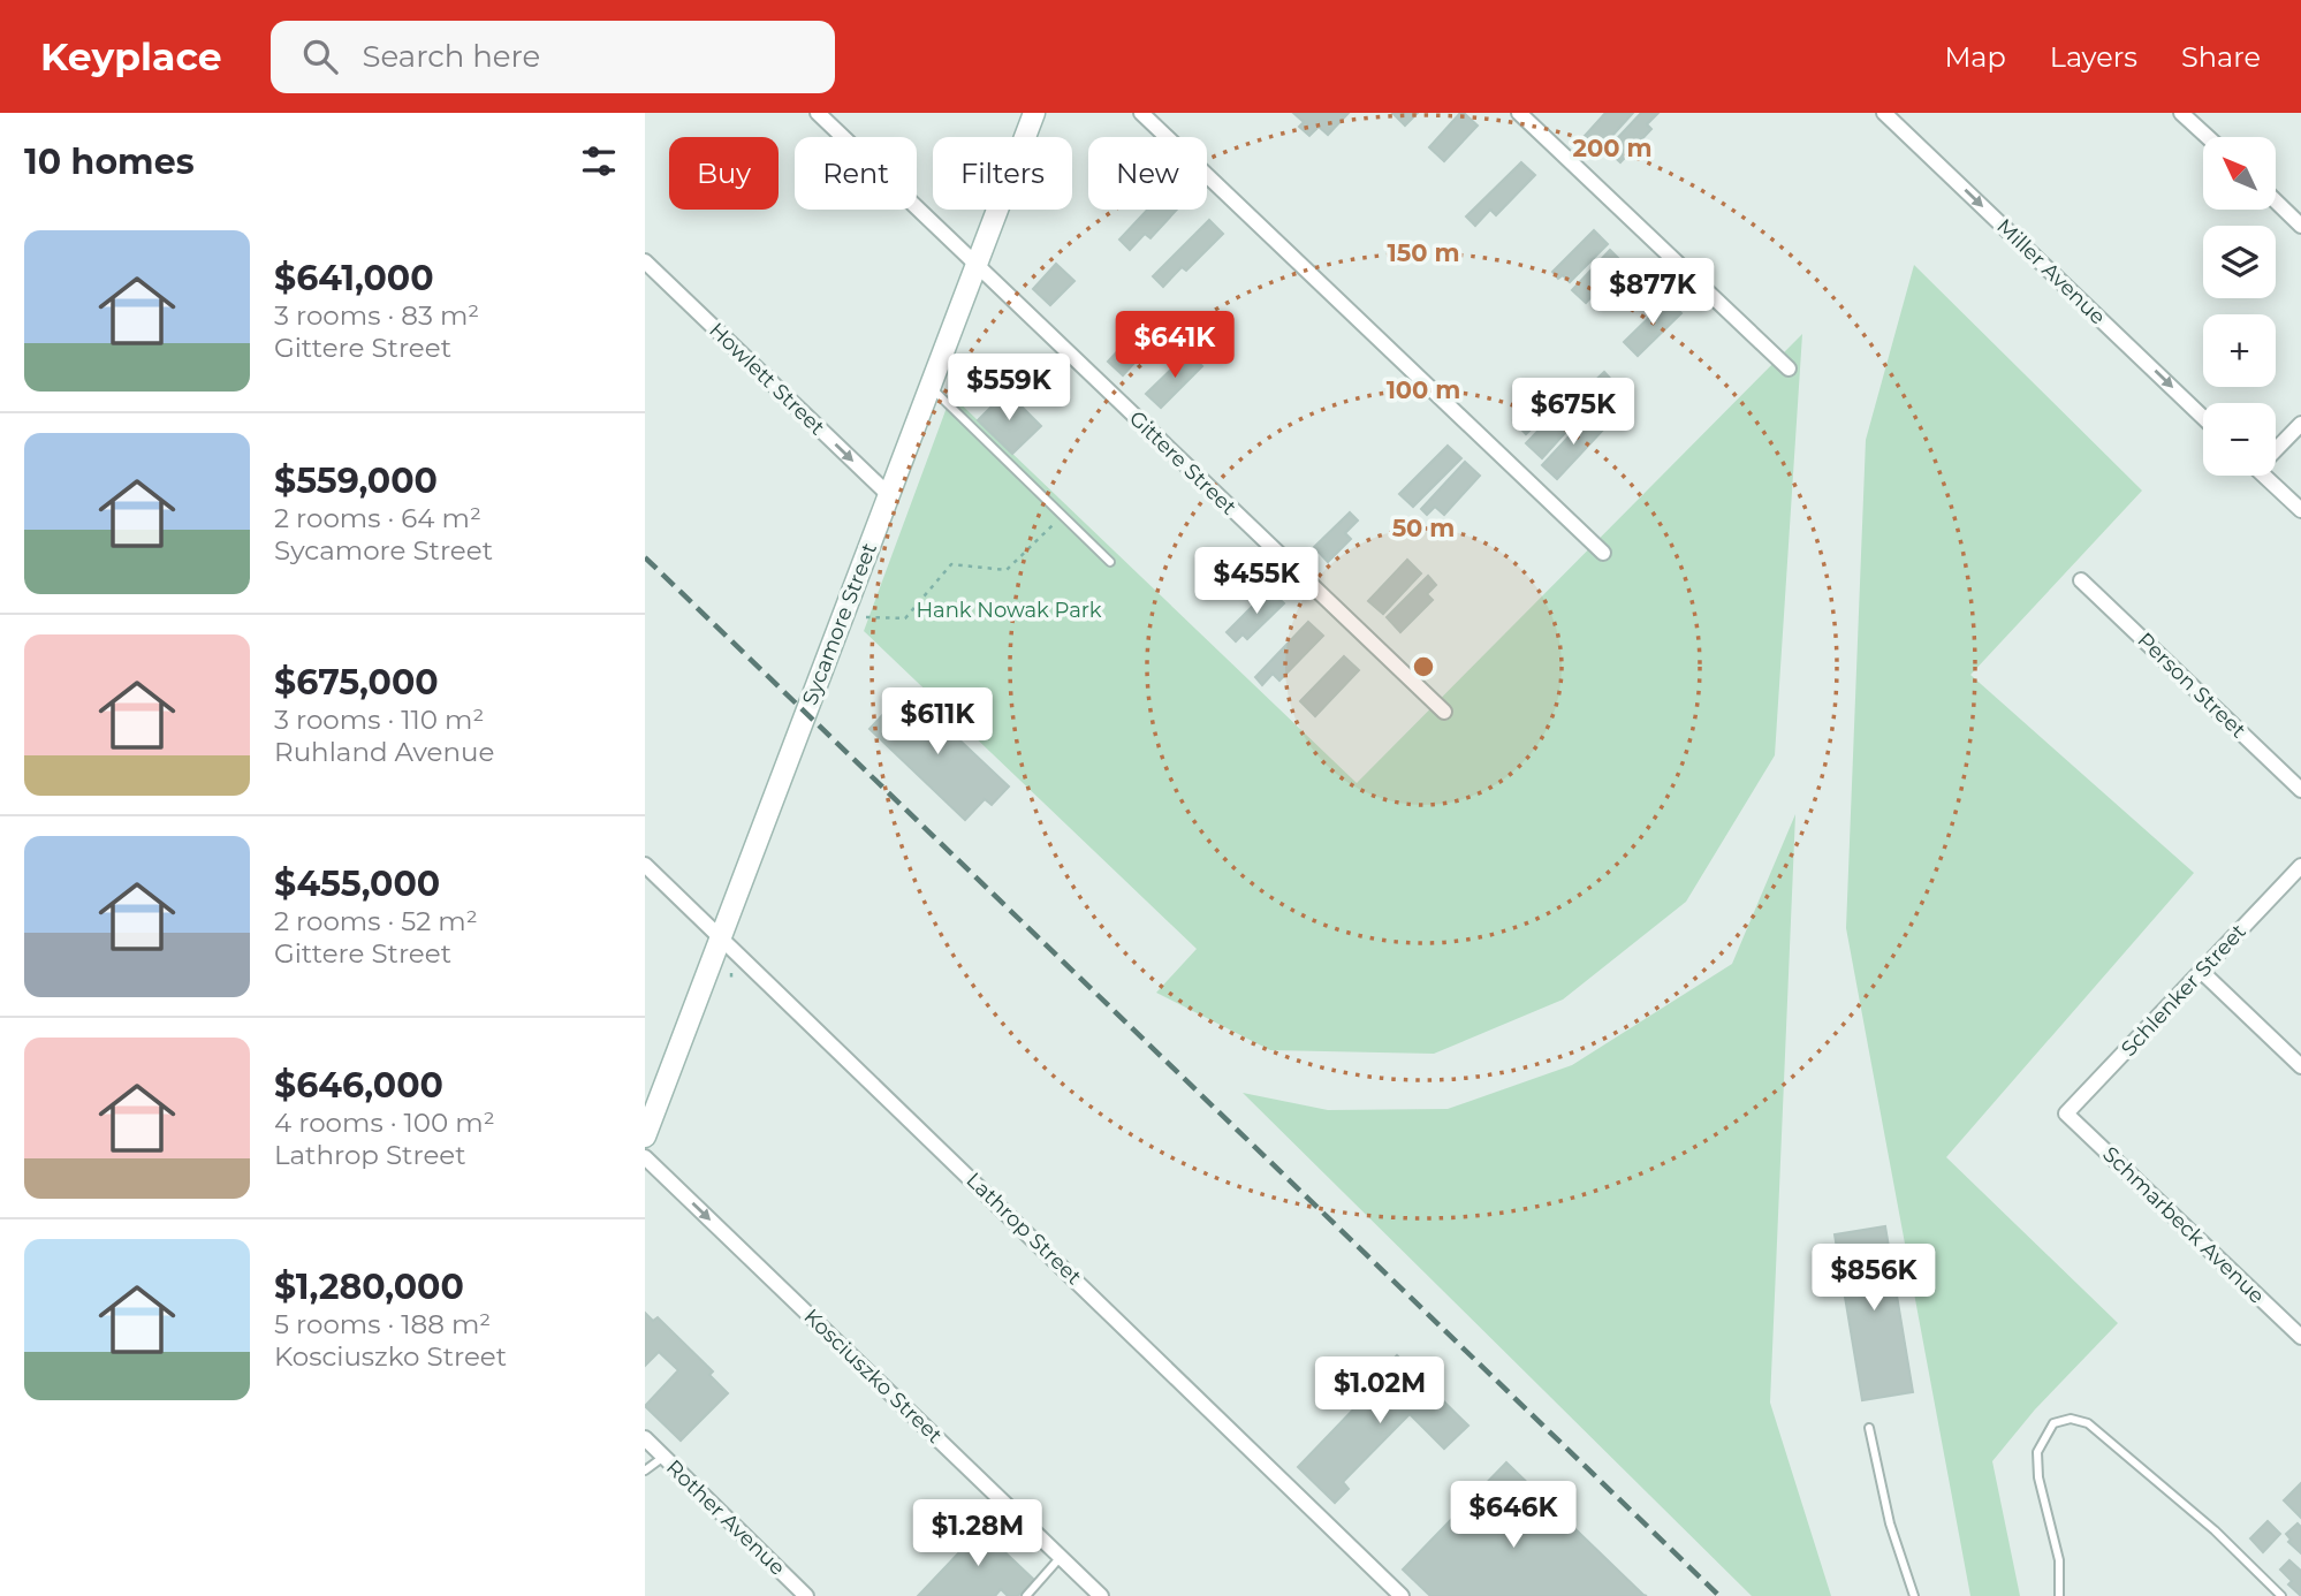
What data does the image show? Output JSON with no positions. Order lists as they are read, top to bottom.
{
  "streets": {
    "street": [
      "Miller Avenue",
      "Howlett Street",
      "Gittere Street",
      "Sycamore Street",
      "Person Street",
      "Schlenker Street",
      "Schmarbeck Avenue",
      "Lathrop Street",
      "Kosciuszko Street",
      "Rother Avenue"
    ]
  },
  "crossings": [
    ["Howlett Street", "Sycamore Street"],
    ["Gittere Street", "Sycamore Street"],
    ["Sycamore Street", "Lathrop Street"],
    ["Schlenker Street", "Schmarbeck Avenue"]
  ],
  "one_way": ["Miller Avenue", "Howlett Street", "Kosciuszko Street"],
  "parks": ["Hank Nowak Park"],
  "north": "top left",
  "page": {
    "header": "Keyplace",
    "search": "Search here",
    "nav": ["Map", "Layers", "Share"],
    "heading": "10 homes",
    "map_buttons": ["+", "−"],
    "chip": [
      "Buy",
      "Rent",
      "Filters",
      "New"
    ],
    "list": [
      {
        "name": "$641,000",
        "note": "3 rooms · 83 m² · Gittere Street"
      },
      {
        "name": "$559,000",
        "note": "2 rooms · 64 m² · Sycamore Street"
      },
      {
        "name": "$675,000",
        "note": "3 rooms · 110 m² · Ruhland Avenue"
      },
      {
        "name": "$455,000",
        "note": "2 rooms · 52 m² · Gittere Street"
      },
      {
        "name": "$646,000",
        "note": "4 rooms · 100 m² · Lathrop Street"
      },
      {
        "name": "$1,280,000",
        "note": "5 rooms · 188 m² · Kosciuszko Street"
      }
    ],
    "price": [
      "$877K",
      "$641K",
      "$559K",
      "$675K",
      "$455K",
      "$611K",
      "$856K",
      "$1.02M",
      "$646K",
      "$1.28M"
    ]
  },
  "rings": [
    "200 m",
    "150 m",
    "100 m",
    "50 m"
  ]
}
